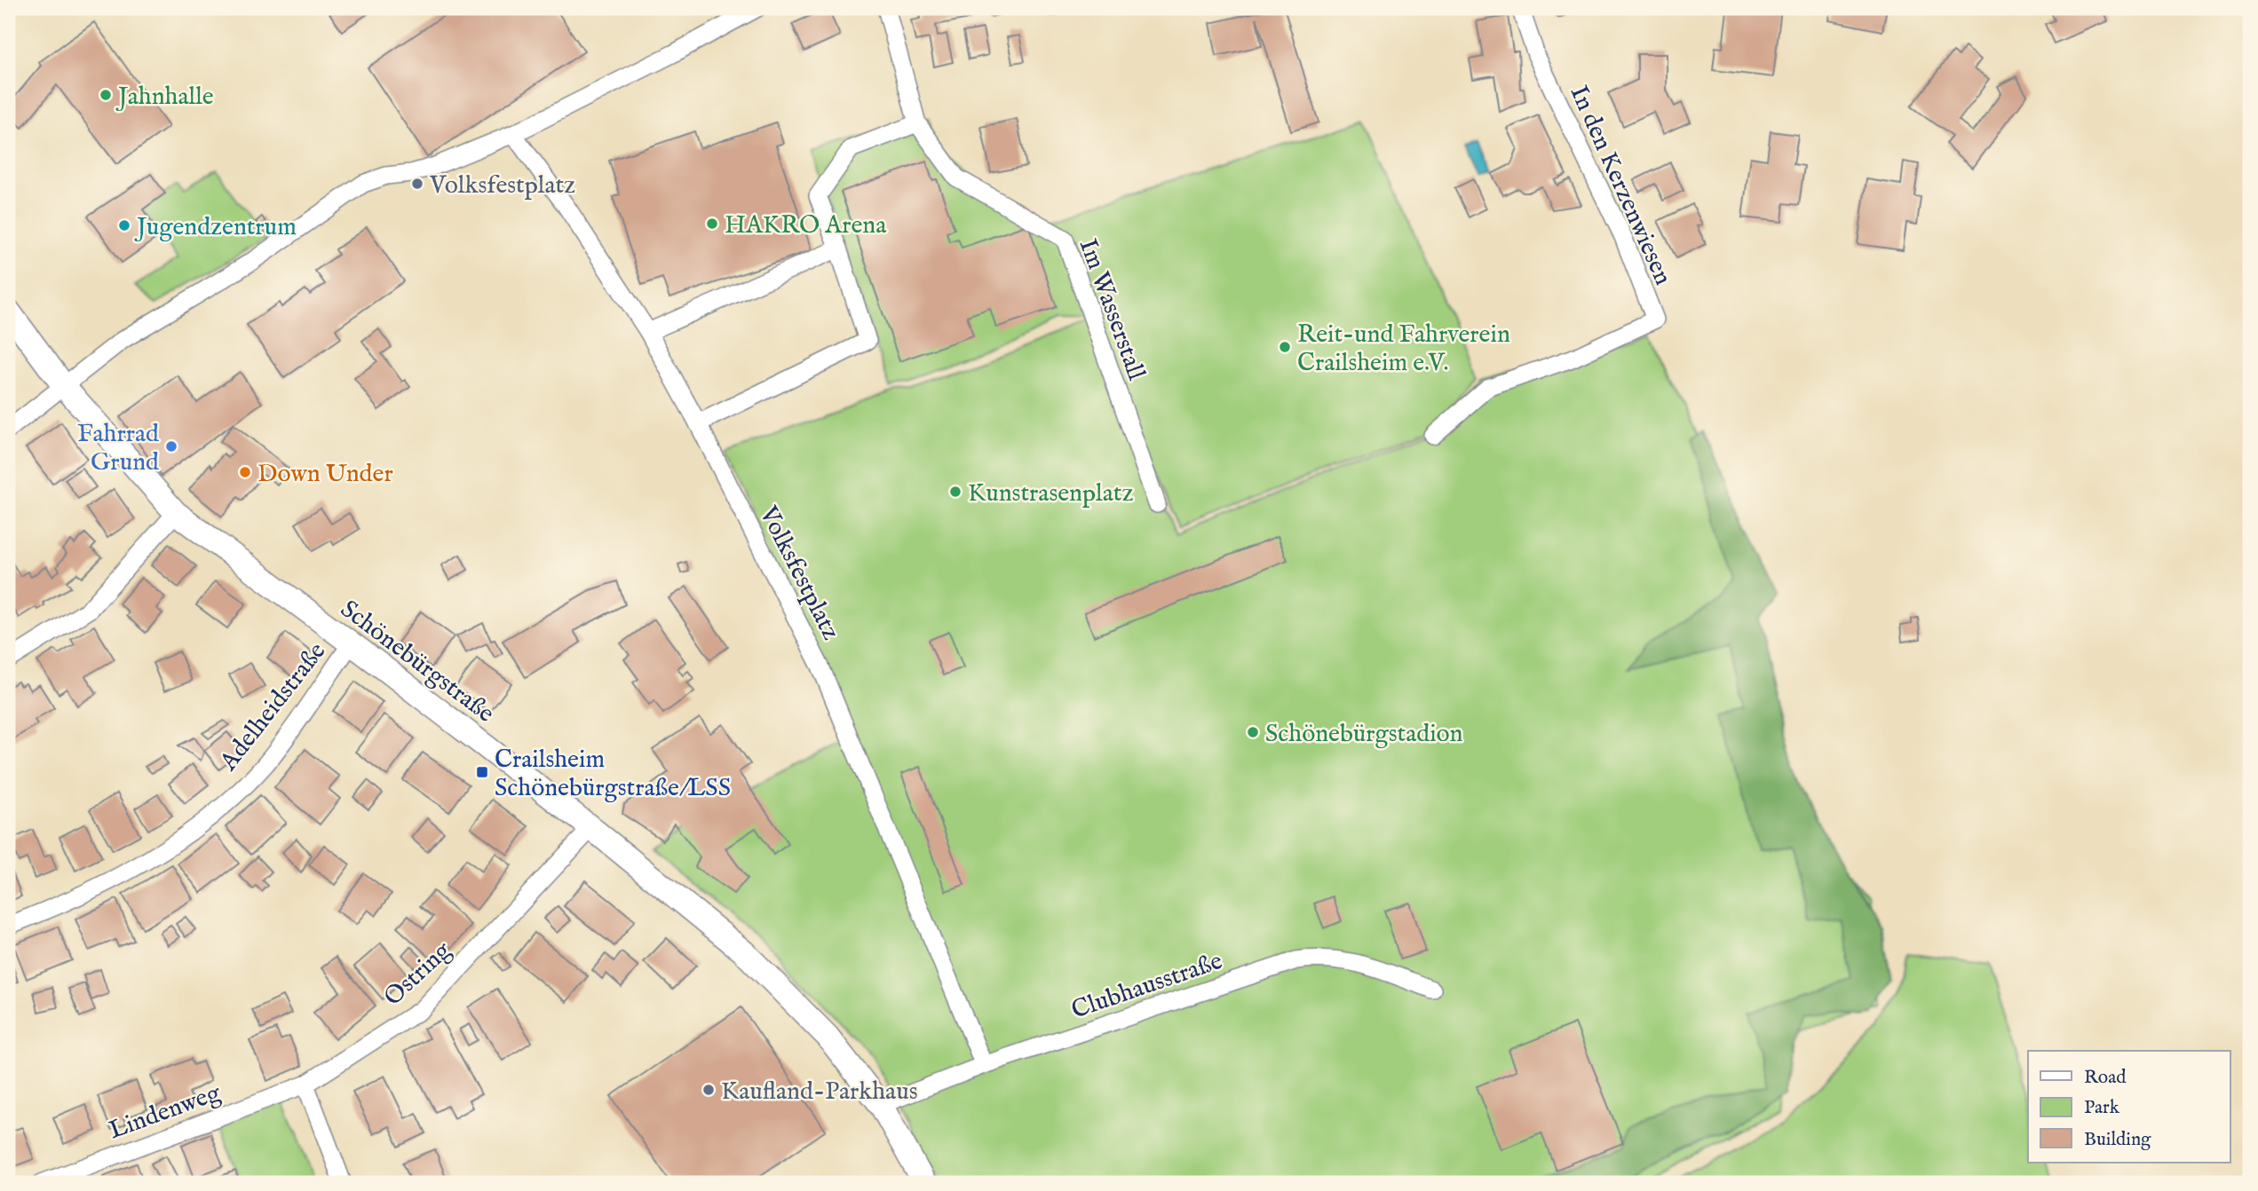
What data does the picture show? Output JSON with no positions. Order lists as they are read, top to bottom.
{
  "streets": {
    "main road": ["Schönebürgstraße"],
    "street": [
      "In den Kerzenwiesen",
      "Im Wasserstall",
      "Volksfestplatz",
      "Adelheidstraße",
      "Ostring",
      "Clubhausstraße",
      "Lindenweg"
    ]
  },
  "crossings": [
    ["Volksfestplatz", "Clubhausstraße"],
    ["Schönebürgstraße", "Adelheidstraße"],
    ["Schönebürgstraße", "Ostring"],
    ["Schönebürgstraße", "Clubhausstraße"],
    ["Ostring", "Lindenweg"]
  ],
  "places": {
    "other": [
      "Jahnhalle",
      "Volksfestplatz",
      "HAKRO Arena",
      "Jugendzentrum",
      "Reit-und Fahrverein Crailsheim e.V.",
      "Fahrrad Grund",
      "Down Under",
      "Kunstrasenplatz",
      "Schönebürgstadion",
      "Kaufland-Parkhaus"
    ],
    "transit": ["Crailsheim Schönebürgstraße/LSS"]
  },
  "legend": ["Road", "Park", "Building"]
}
